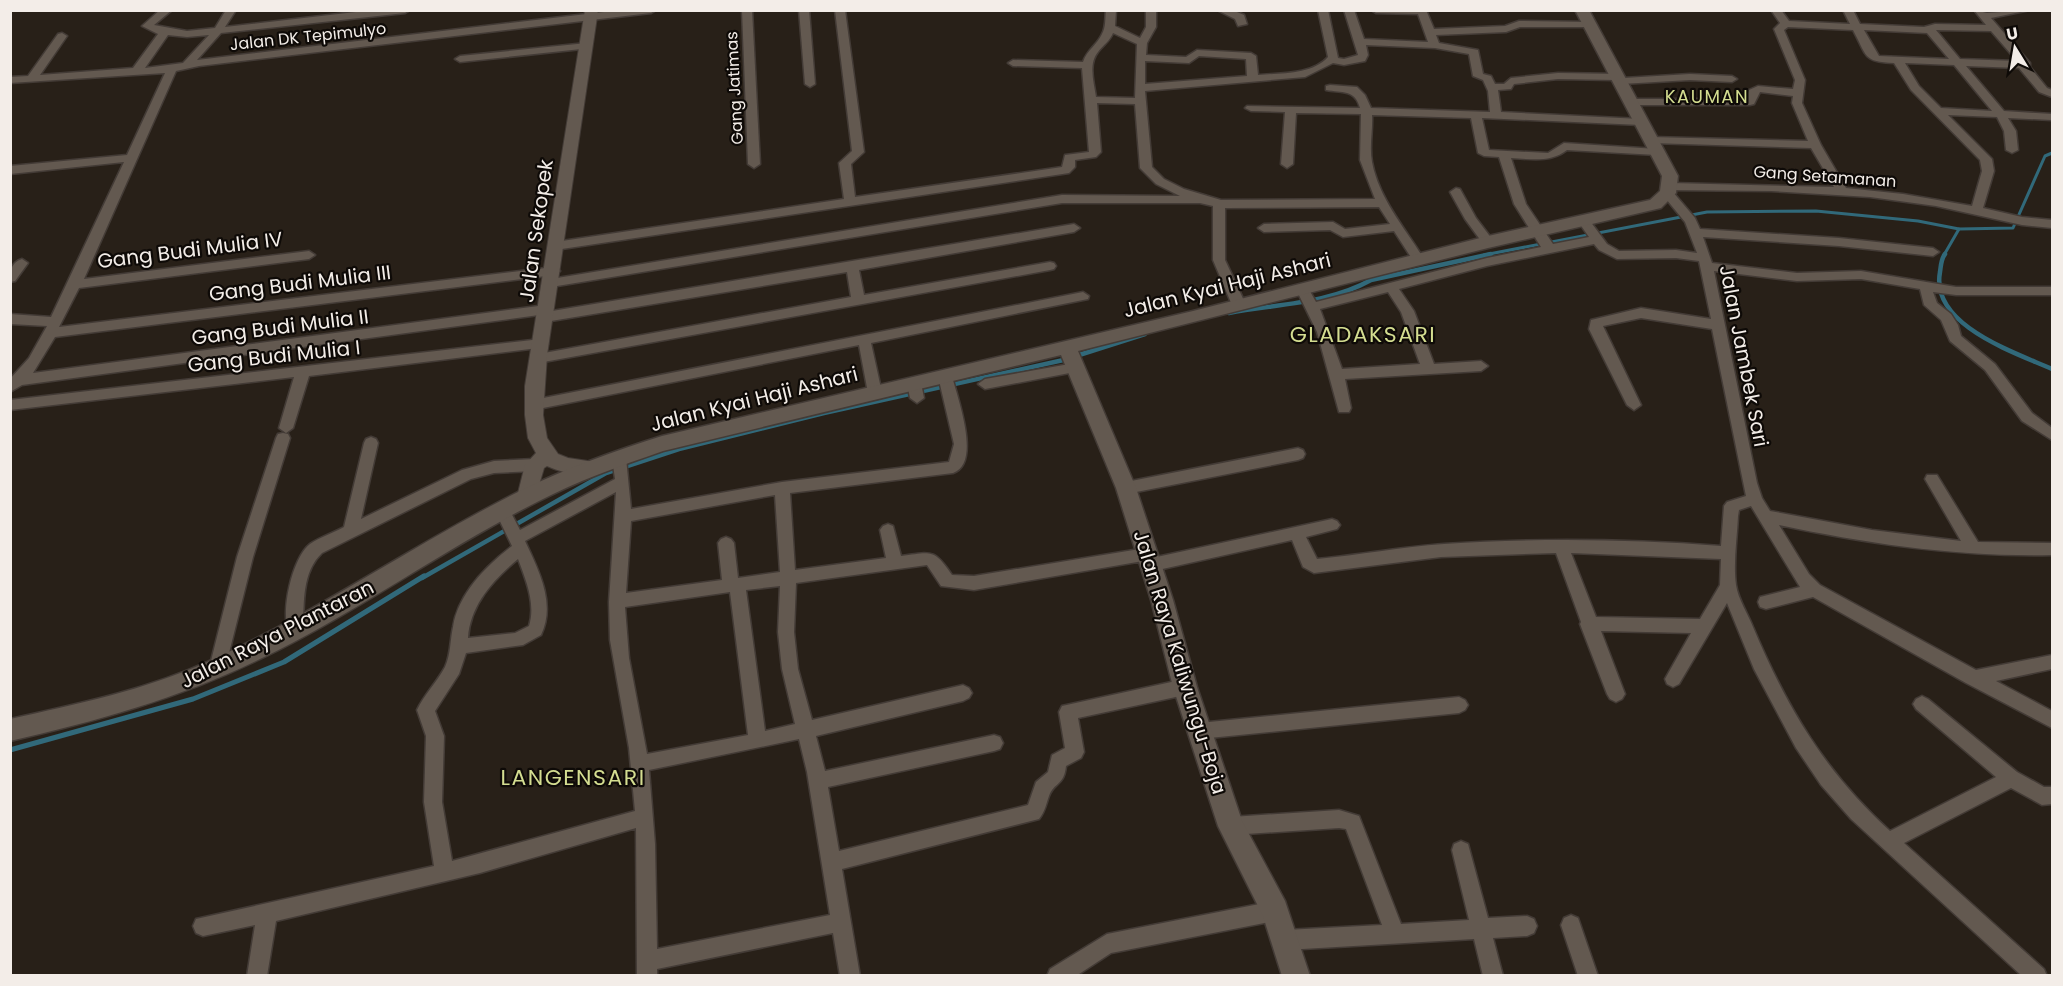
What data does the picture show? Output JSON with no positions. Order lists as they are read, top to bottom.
{
  "streets": {
    "main road": ["Jalan Kyai Haji Ashari", "Jalan Raya Plantaran", "Jalan Raya Kaliwungu-Boja"],
    "street": [
      "Jalan DK Tepimulyo",
      "Gang Jatimas",
      "Gang Setamanan",
      "Jalan Sekopek",
      "Gang Budi Mulia IV",
      "Gang Budi Mulia III",
      "Gang Budi Mulia II",
      "Gang Budi Mulia I",
      "Jalan Jambek Sari"
    ]
  },
  "crossings": [
    ["Jalan DK Tepimulyo", "Jalan Sekopek"],
    ["Gang Setamanan", "Jalan Kyai Haji Ashari"],
    ["Jalan Sekopek", "Gang Budi Mulia III"],
    ["Jalan Sekopek", "Gang Budi Mulia II"],
    ["Jalan Sekopek", "Gang Budi Mulia I"],
    ["Jalan Kyai Haji Ashari", "Jalan Raya Plantaran"],
    ["Jalan Kyai Haji Ashari", "Jalan Raya Kaliwungu-Boja"]
  ],
  "districts": ["KAUMAN", "GLADAKSARI", "LANGENSARI"],
  "north": "top"
}
